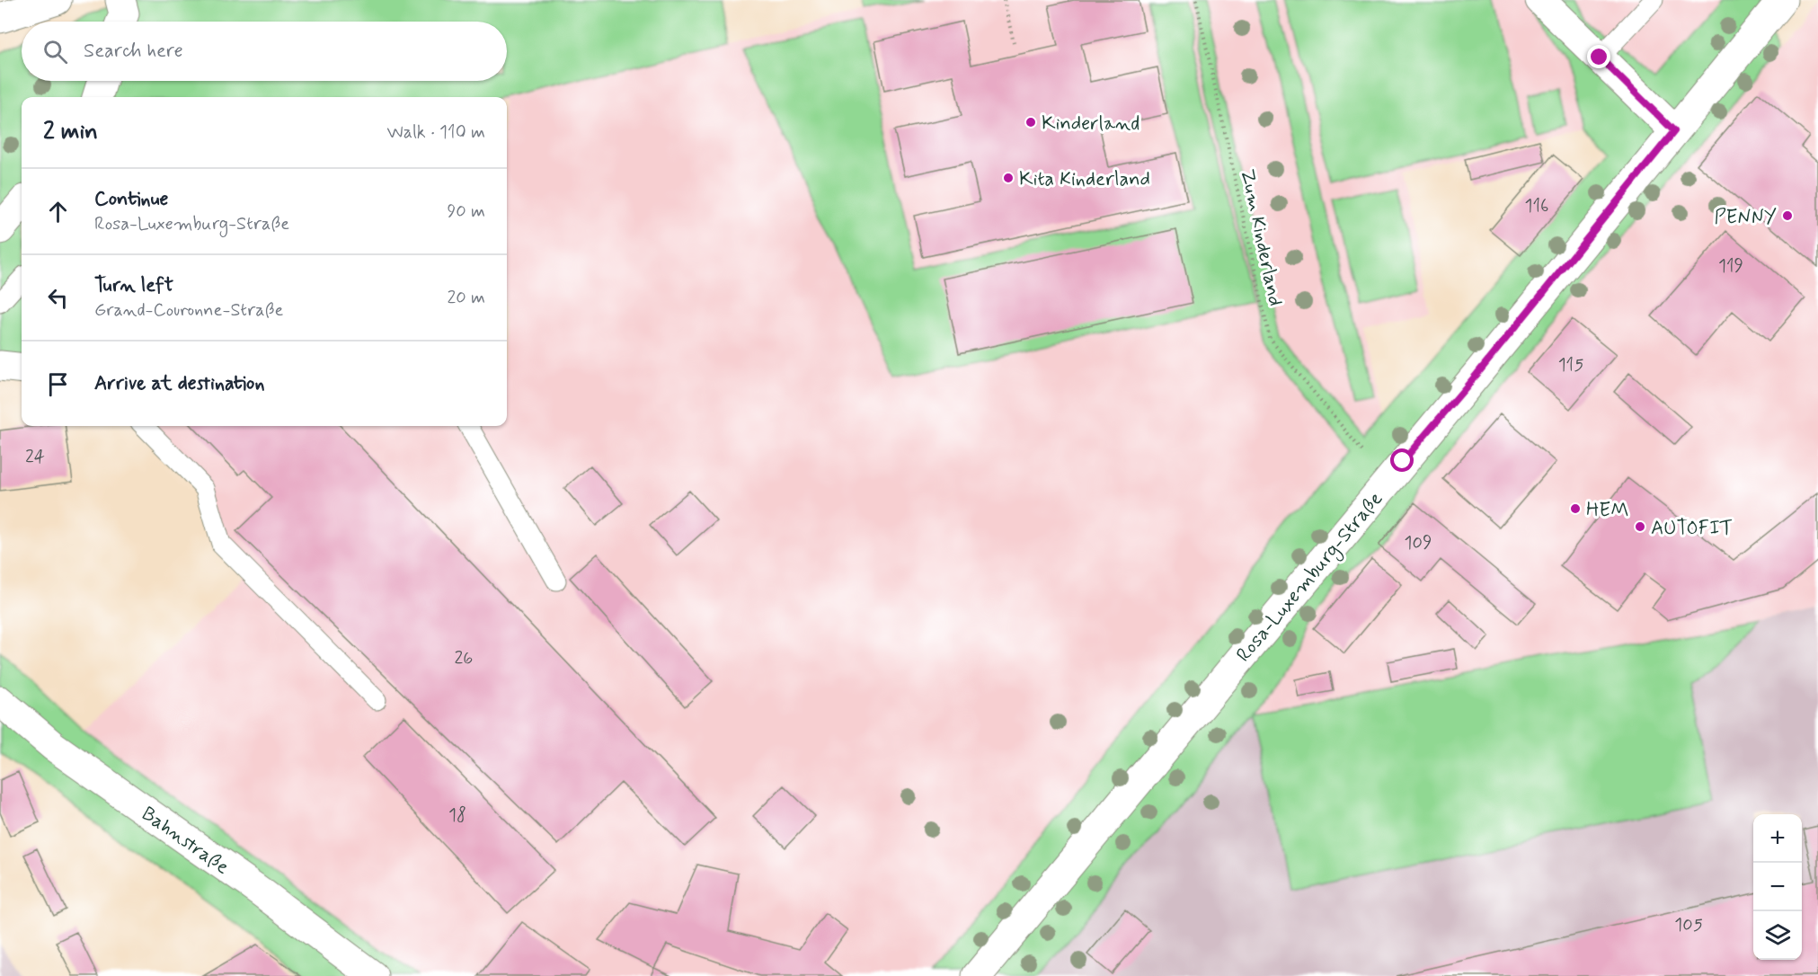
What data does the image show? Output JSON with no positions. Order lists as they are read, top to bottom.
{
  "streets": {
    "main road": ["Rosa-Luxemburg-Straße", "Bahnstraße"],
    "path": ["Zum Kinderland"]
  },
  "places": [
    "Kinderland",
    "Kita Kinderland",
    "PENNY",
    "HEM",
    "AUTOFIT"
  ],
  "house_numbers": [
    "116",
    "119",
    "115",
    "24",
    "109",
    "26",
    "18",
    "105"
  ],
  "page": {
    "search": "Search here",
    "heading": ["2 min", "Walk · 110 m"],
    "list": [
      ["Continue", "Rosa-Luxemburg-Straße", "90 m"],
      ["Turn left", "Grand-Couronne-Straße", "20 m"],
      "Arrive at destination"
    ],
    "map_buttons": ["+", "−"]
  }
}
